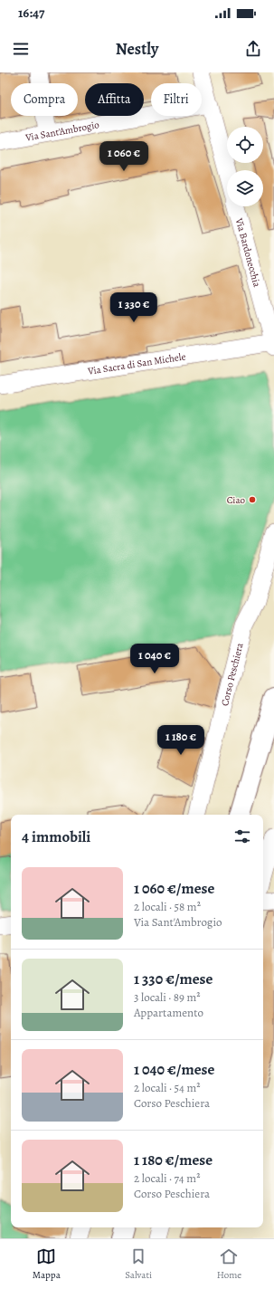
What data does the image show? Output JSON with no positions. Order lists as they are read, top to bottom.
{
  "streets": {
    "street": [
      "Via Sant'Ambrogio",
      "Via Bardonecchia",
      "Via Sacra di San Michele",
      "Corso Peschiera"
    ]
  },
  "crossings": [
    ["Via Bardonecchia", "Via Sacra di San Michele"]
  ],
  "places": ["Ciao"],
  "page": {
    "status": "16:47",
    "header": "Nestly",
    "chip": ["Compra", "Affitta", "Filtri"],
    "price": [
      "1 060 €",
      "1 330 €",
      "1 040 €",
      "1 180 €"
    ],
    "heading": "4 immobili",
    "list": [
      {
        "name": "1 060 €/mese",
        "note": "2 locali · 58 m² · Via Sant'Ambrogio"
      },
      {
        "name": "1 330 €/mese",
        "note": "3 locali · 89 m² · Appartamento"
      },
      {
        "name": "1 040 €/mese",
        "note": "2 locali · 54 m² · Corso Peschiera"
      },
      {
        "name": "1 180 €/mese",
        "note": "2 locali · 74 m² · Corso Peschiera"
      }
    ],
    "tabs": ["Mappa", "Salvati", "Home"]
  }
}
